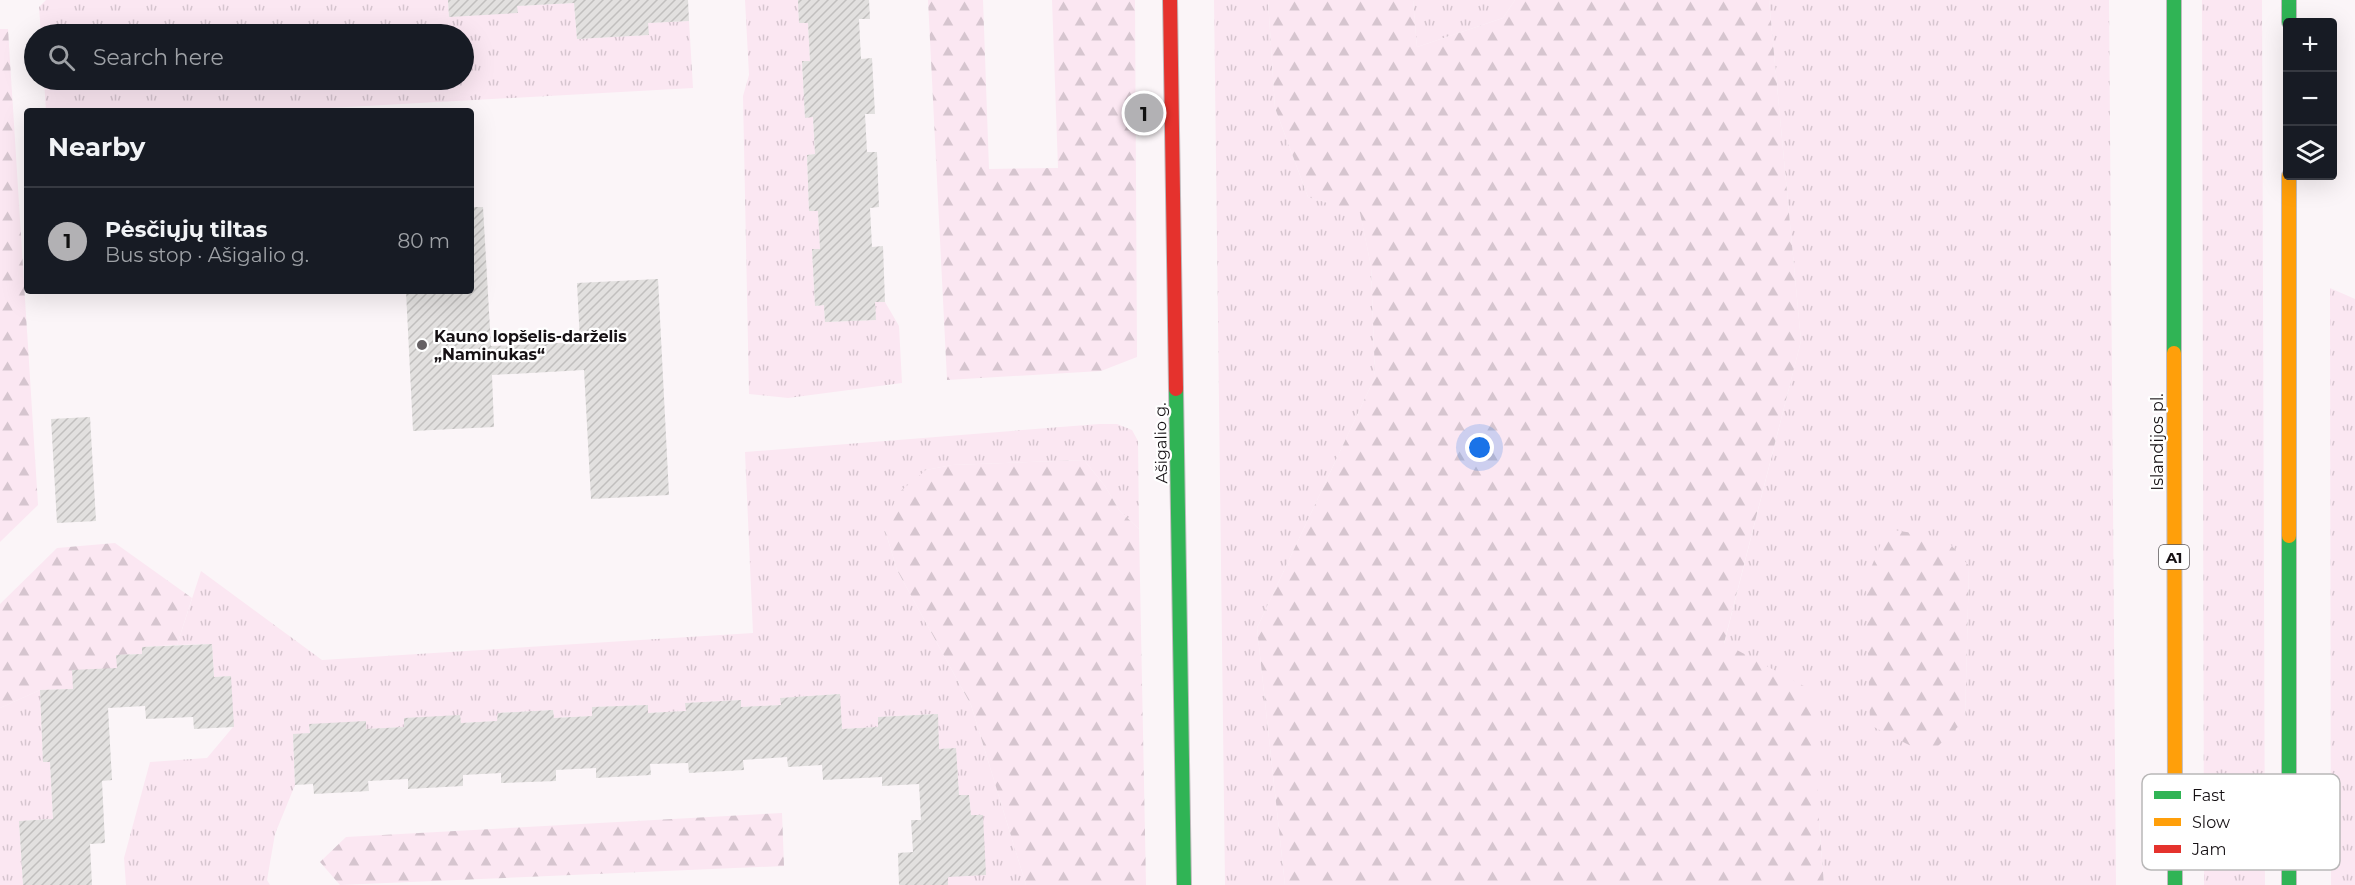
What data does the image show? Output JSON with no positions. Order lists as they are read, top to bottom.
{
  "streets": {
    "main road": ["Islandijos pl.", "Ašigalio g.", "A1"]
  },
  "places": ["Kauno lopšelis-darželis „Naminukas“"],
  "legend": ["Fast", "Slow", "Jam"],
  "page": {
    "map_buttons": ["+", "−"],
    "search": "Search here",
    "pins": "1",
    "heading": "Nearby",
    "list": [
      {
        "mark": "1",
        "name": "Pėsčiųjų tiltas",
        "note": "Bus stop · Ašigalio g.",
        "value": "80 m"
      }
    ]
  }
}
